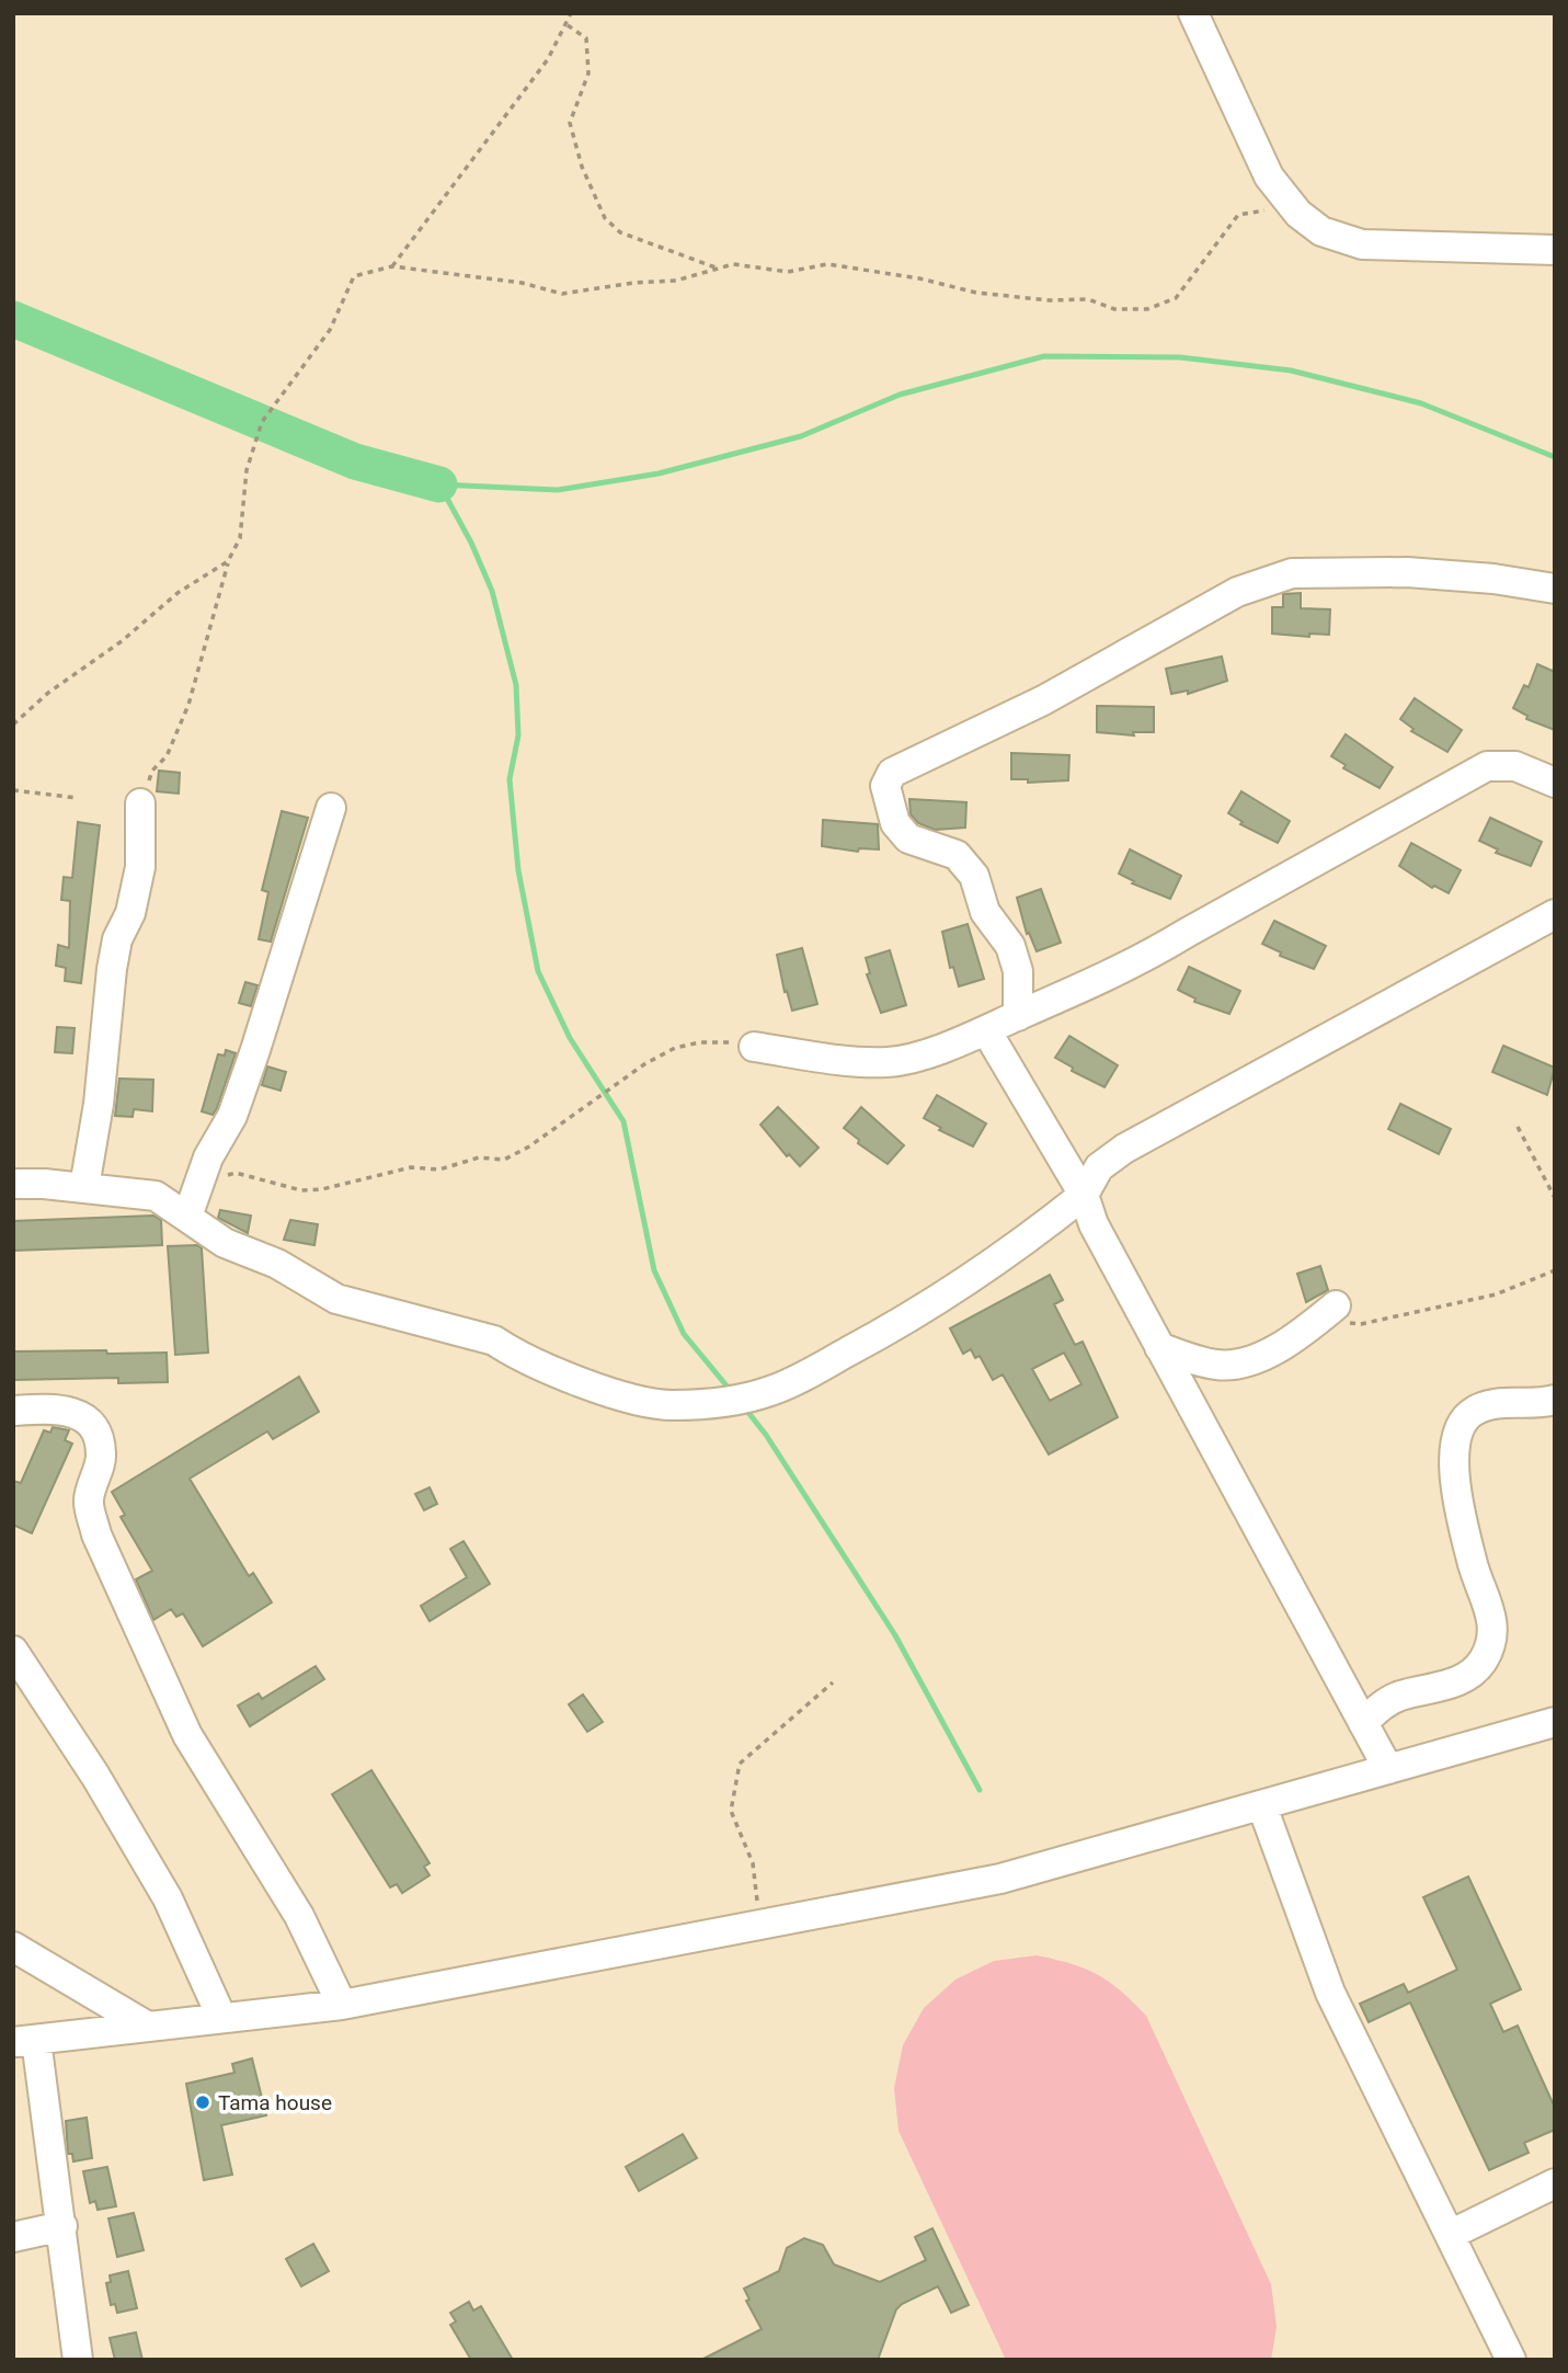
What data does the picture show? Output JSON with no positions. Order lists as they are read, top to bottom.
{
  "places": ["Tama house"]
}
